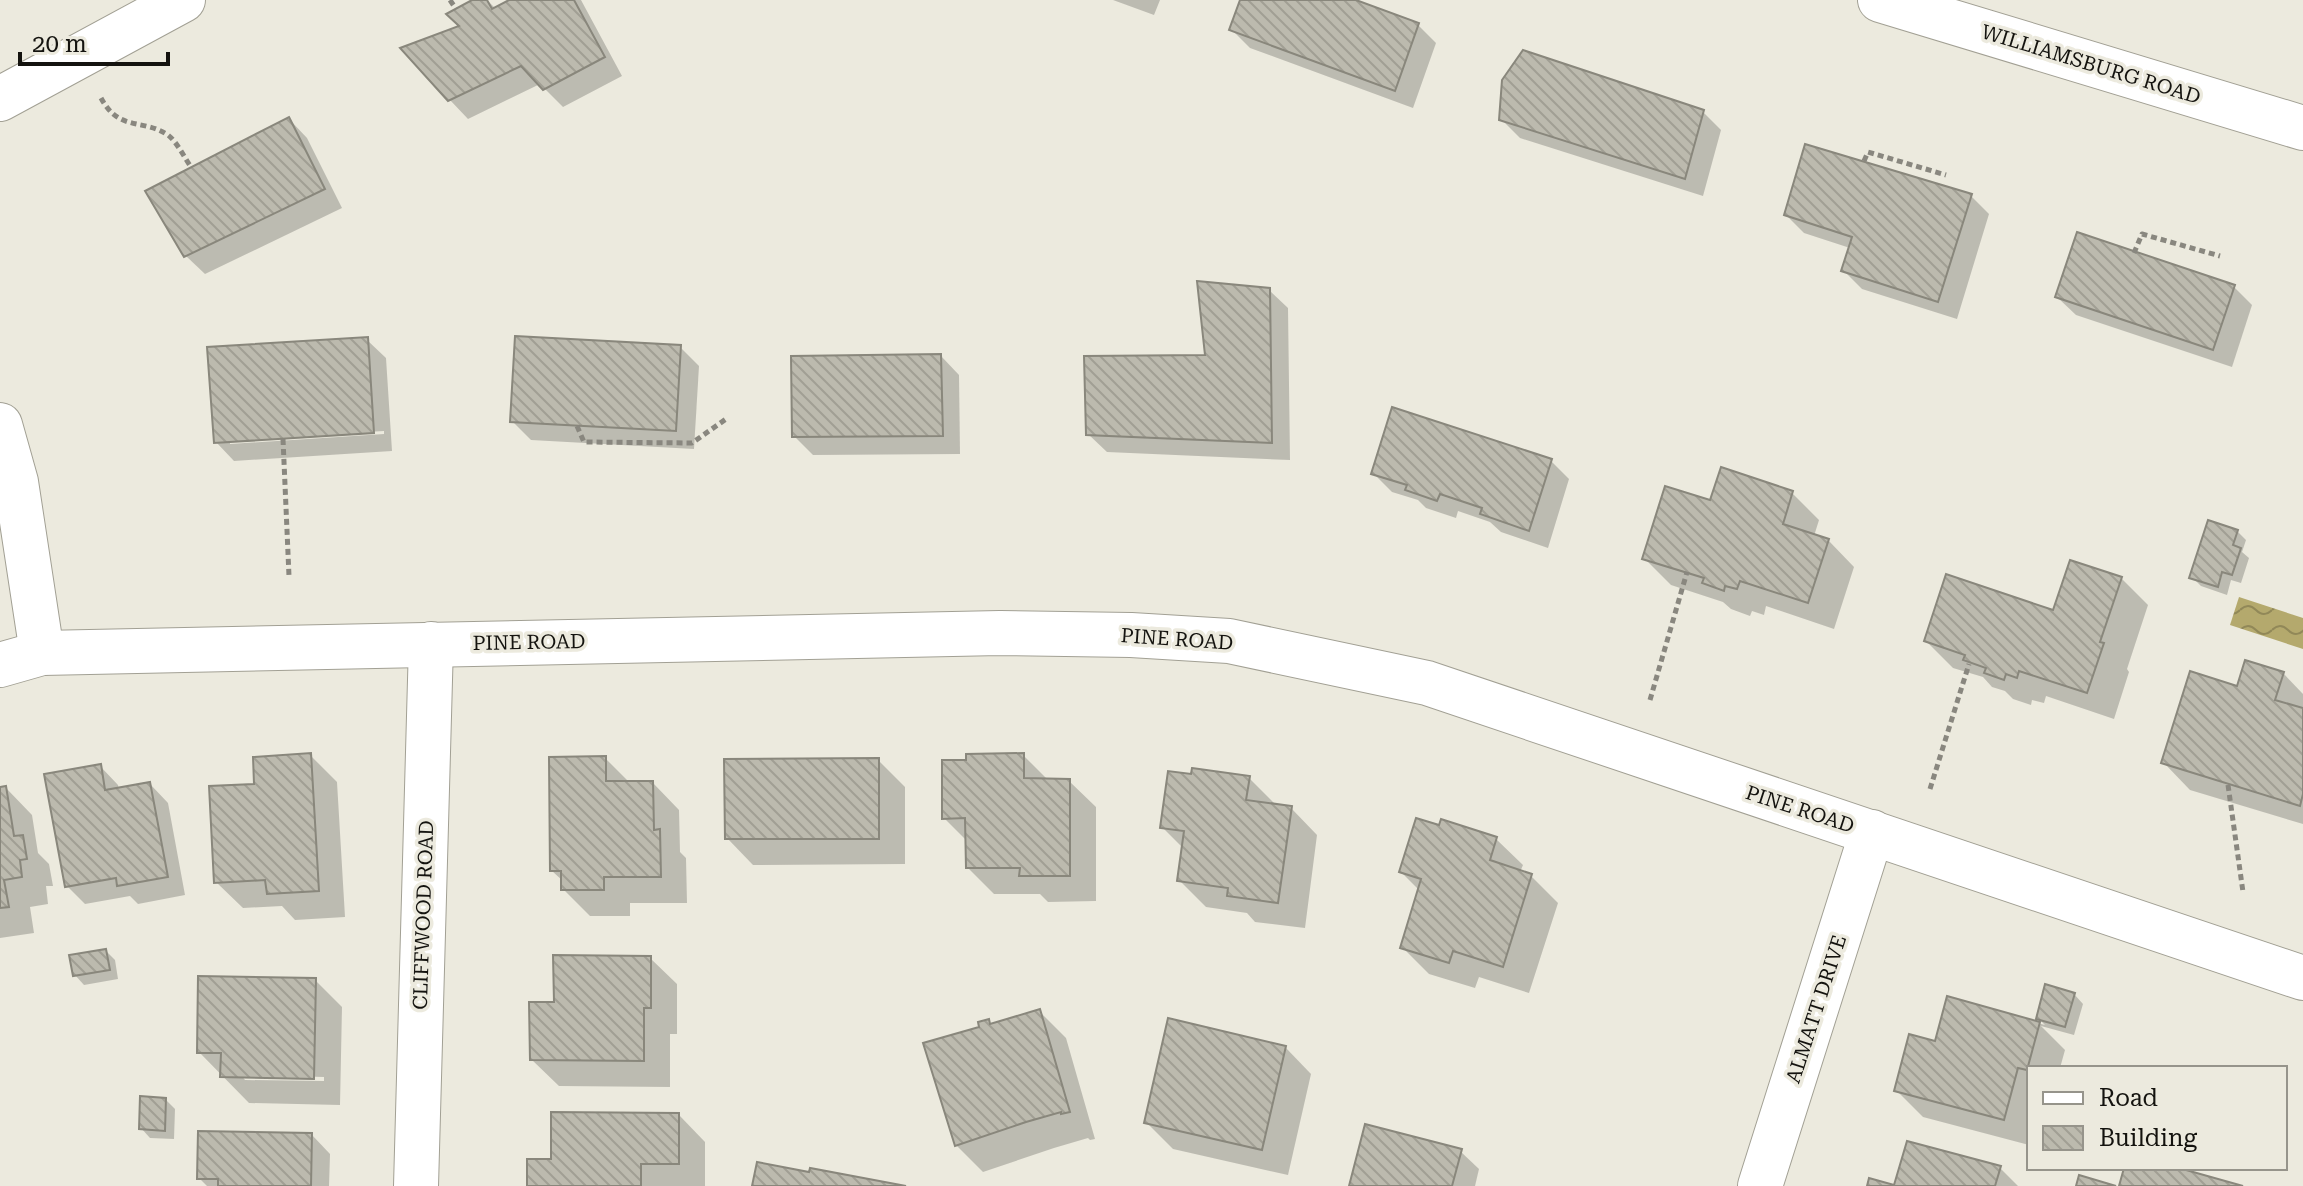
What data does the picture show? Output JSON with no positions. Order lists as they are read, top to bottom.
{
  "streets": {
    "street": [
      "WILLIAMSBURG ROAD",
      "PINE ROAD",
      "CLIFFWOOD ROAD",
      "ALMATT DRIVE"
    ]
  },
  "crossings": [
    ["PINE ROAD", "CLIFFWOOD ROAD"],
    ["PINE ROAD", "ALMATT DRIVE"]
  ],
  "legend": ["Road", "Building"],
  "scale_bar": "20 m"
}
